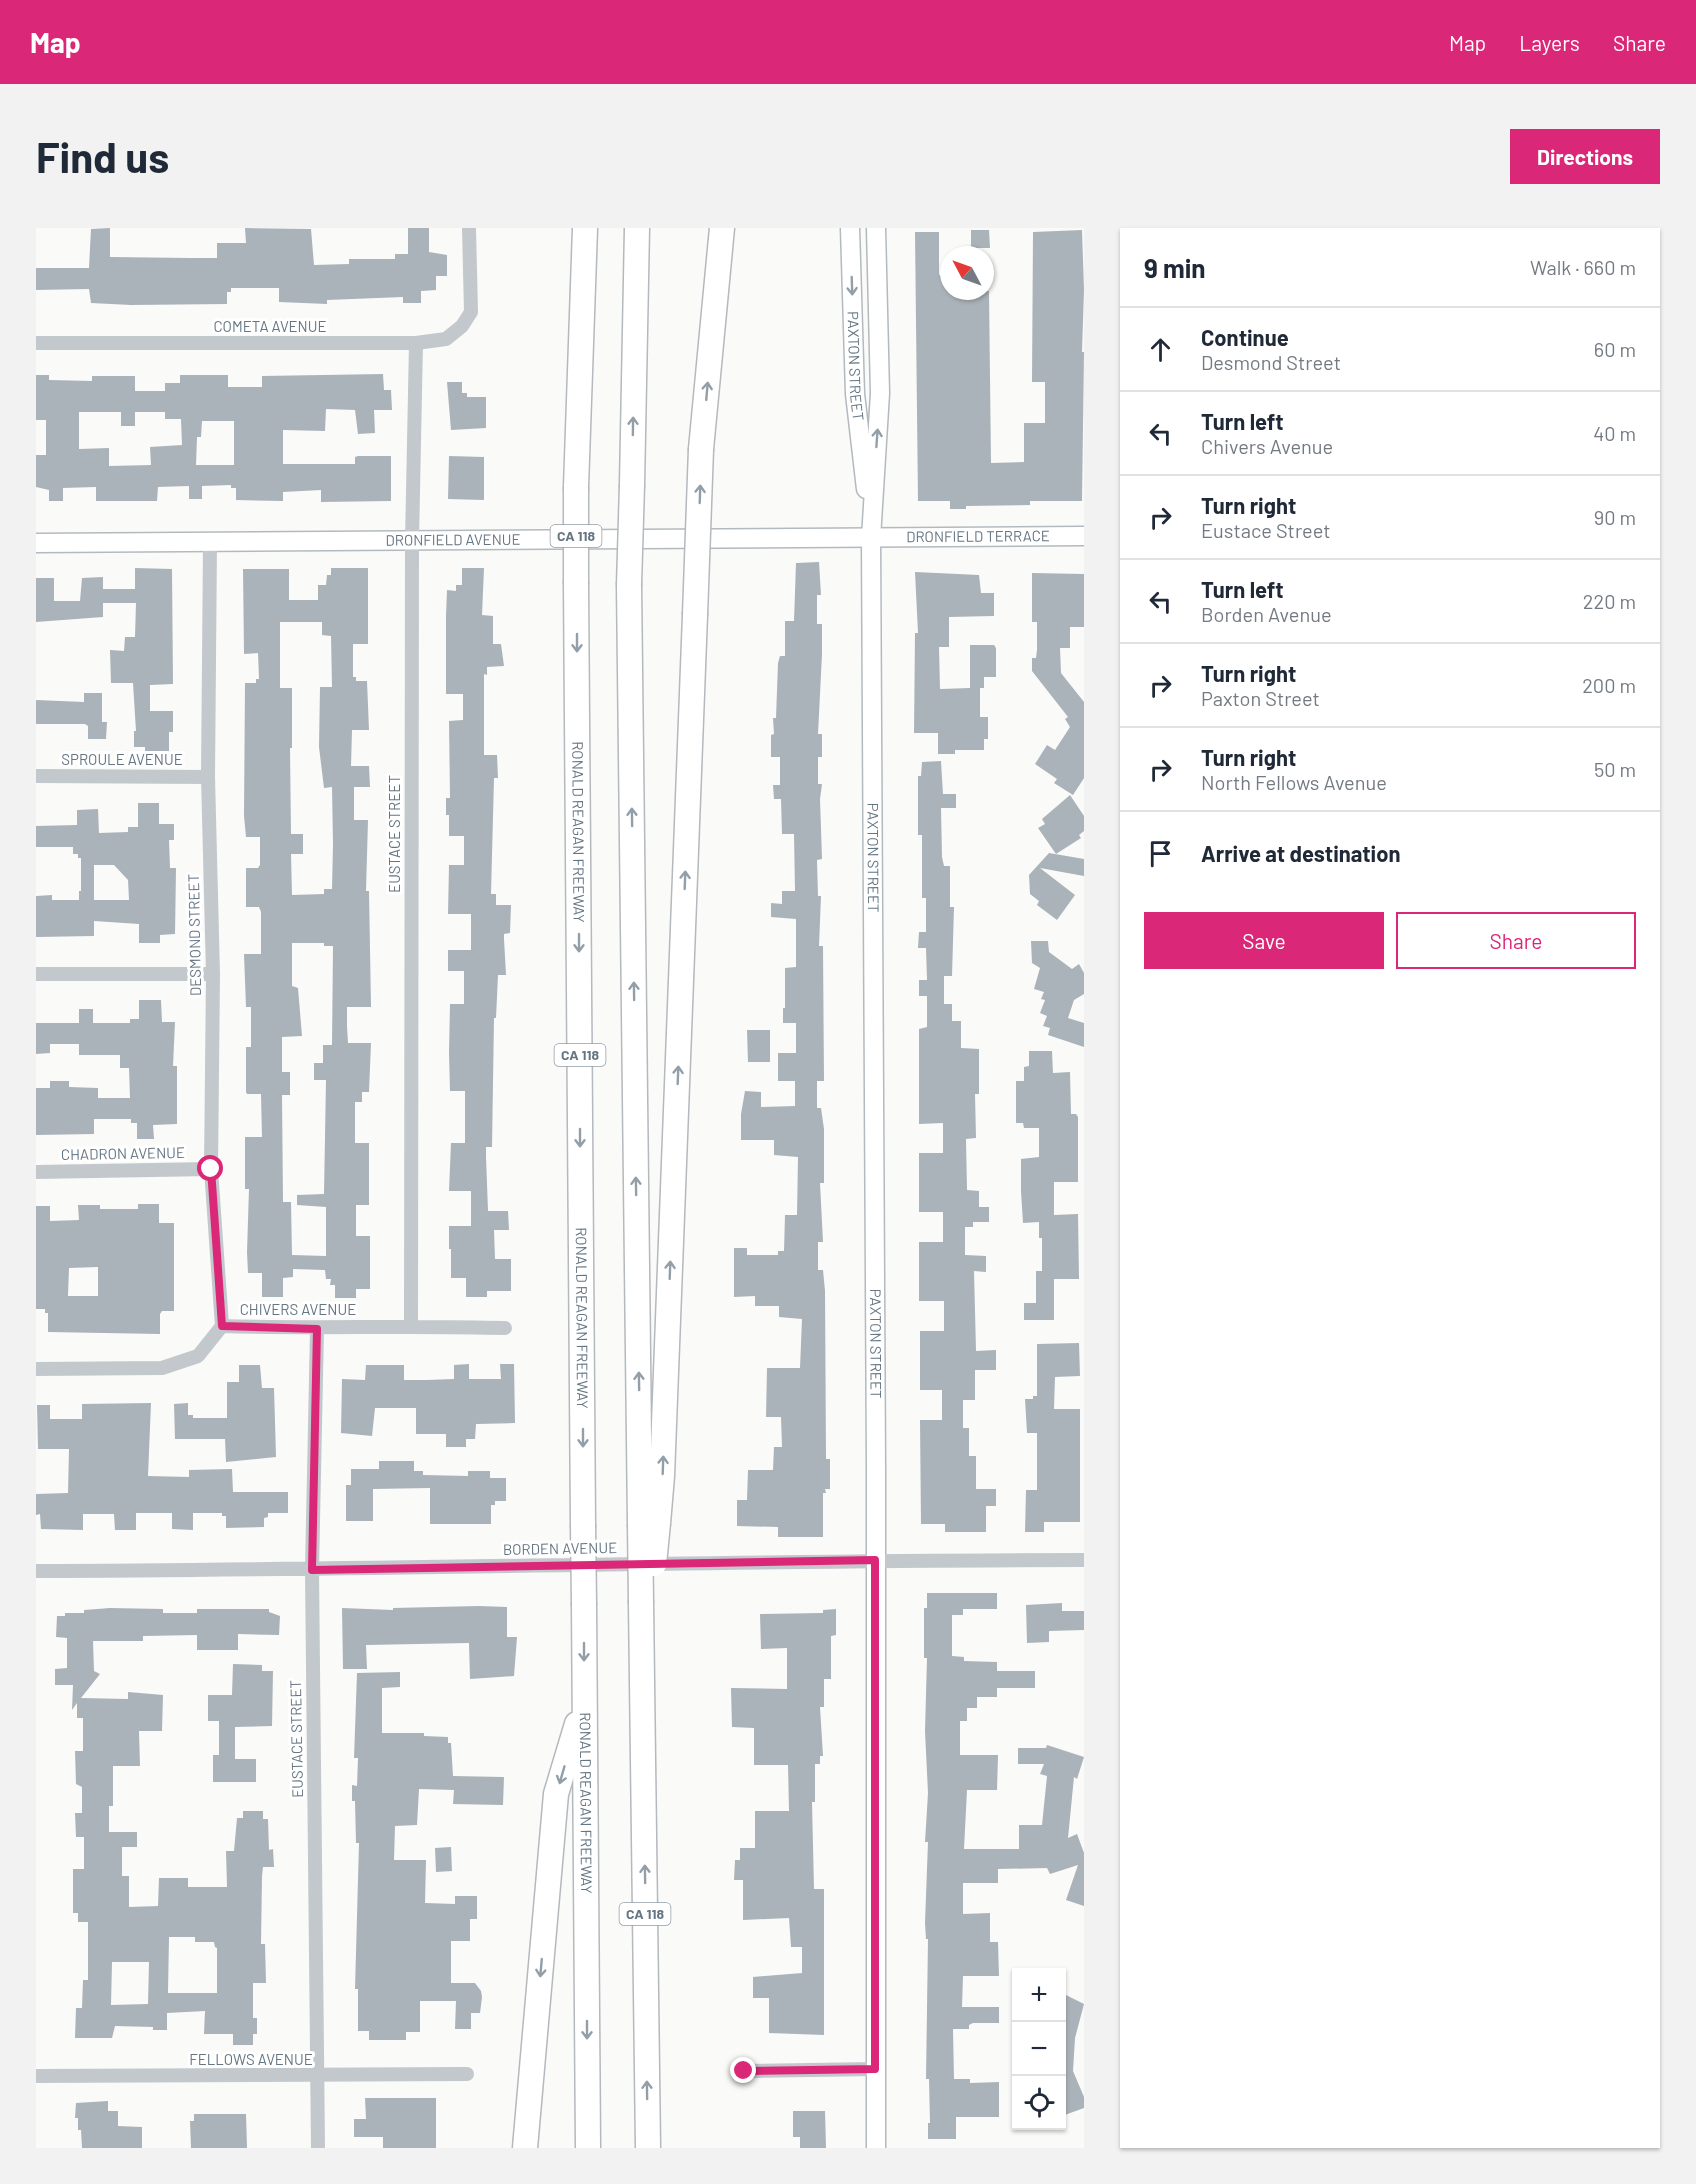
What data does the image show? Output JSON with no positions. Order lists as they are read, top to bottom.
{
  "streets": {
    "highway": ["CA 118", "RONALD REAGAN FREEWAY"],
    "street": [
      "COMETA AVENUE",
      "PAXTON STREET",
      "DRONFIELD TERRACE",
      "DRONFIELD AVENUE",
      "SPROULE AVENUE",
      "EUSTACE STREET",
      "DESMOND STREET",
      "CHADRON AVENUE",
      "CHIVERS AVENUE",
      "BORDEN AVENUE",
      "FELLOWS AVENUE"
    ]
  },
  "crossings": [
    ["COMETA AVENUE", "EUSTACE STREET"],
    ["PAXTON STREET", "DRONFIELD TERRACE"],
    ["PAXTON STREET", "DRONFIELD AVENUE"],
    ["PAXTON STREET", "BORDEN AVENUE"],
    ["DRONFIELD TERRACE", "DRONFIELD AVENUE"],
    ["DRONFIELD AVENUE", "EUSTACE STREET"],
    ["DRONFIELD AVENUE", "DESMOND STREET"],
    ["SPROULE AVENUE", "DESMOND STREET"],
    ["EUSTACE STREET", "CHIVERS AVENUE"],
    ["EUSTACE STREET", "BORDEN AVENUE"],
    ["EUSTACE STREET", "FELLOWS AVENUE"],
    ["DESMOND STREET", "CHADRON AVENUE"],
    ["DESMOND STREET", "CHIVERS AVENUE"]
  ],
  "north": "top left",
  "page": {
    "header": "Map",
    "nav": ["Map", "Layers", "Share"],
    "buttons": [
      "Directions",
      ["Save", "Share"]
    ],
    "title": "Find us",
    "heading": ["9 min", "Walk · 660 m"],
    "list": [
      ["Continue", "Desmond Street", "60 m"],
      ["Turn left", "Chivers Avenue", "40 m"],
      ["Turn right", "Eustace Street", "90 m"],
      ["Turn left", "Borden Avenue", "220 m"],
      ["Turn right", "Paxton Street", "200 m"],
      ["Turn right", "North Fellows Avenue", "50 m"],
      "Arrive at destination"
    ],
    "map_buttons": ["+", "−"]
  }
}
